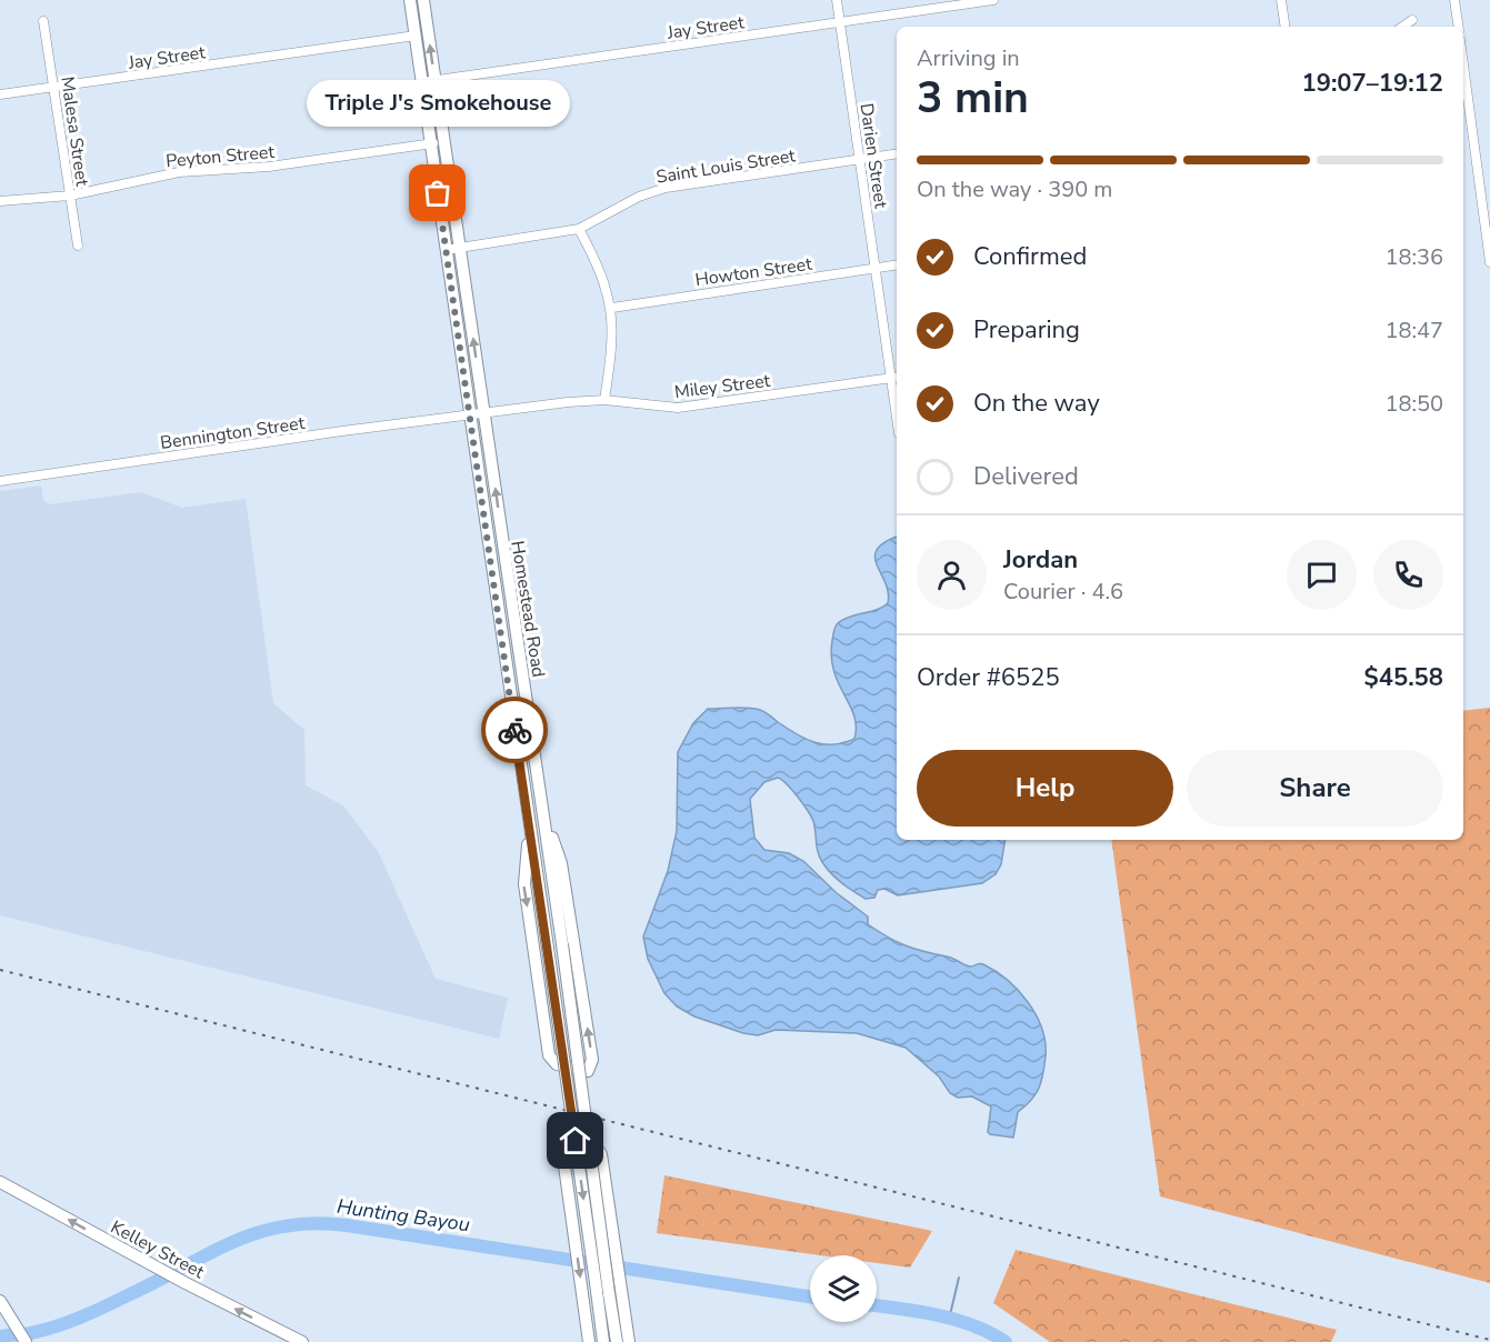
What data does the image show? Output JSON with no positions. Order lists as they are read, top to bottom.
{
  "streets": {
    "main road": ["Homestead Road", "Kelley Street"],
    "street": [
      "Jay Street",
      "Malesa Street",
      "Peyton Street",
      "Darien Street",
      "Saint Louis Street",
      "Howton Street",
      "Miley Street",
      "Bennington Street"
    ]
  },
  "crossings": [
    ["Jay Street", "Malesa Street"],
    ["Jay Street", "Darien Street"],
    ["Jay Street", "Homestead Road"],
    ["Malesa Street", "Peyton Street"],
    ["Peyton Street", "Homestead Road"],
    ["Darien Street", "Saint Louis Street"],
    ["Darien Street", "Howton Street"],
    ["Darien Street", "Miley Street"],
    ["Saint Louis Street", "Homestead Road"],
    ["Miley Street", "Bennington Street"],
    ["Miley Street", "Homestead Road"],
    ["Bennington Street", "Homestead Road"]
  ],
  "one_way": ["Kelley Street"],
  "water": ["Hunting Bayou"],
  "places": ["Triple J's Smokehouse"],
  "page": {
    "heading": ["3 min", "Arriving in", "19:07–19:12"],
    "panel": [
      "Jordan",
      "Courier · 4.6",
      "Order #6525",
      "$45.58"
    ],
    "bubble": "Triple J's Smokehouse",
    "bar": "On the way · 390 m",
    "list": [
      ["Confirmed", "18:36"],
      ["Preparing", "18:47"],
      ["On the way", "18:50"],
      "Delivered"
    ],
    "buttons": ["Help", "Share"]
  }
}
